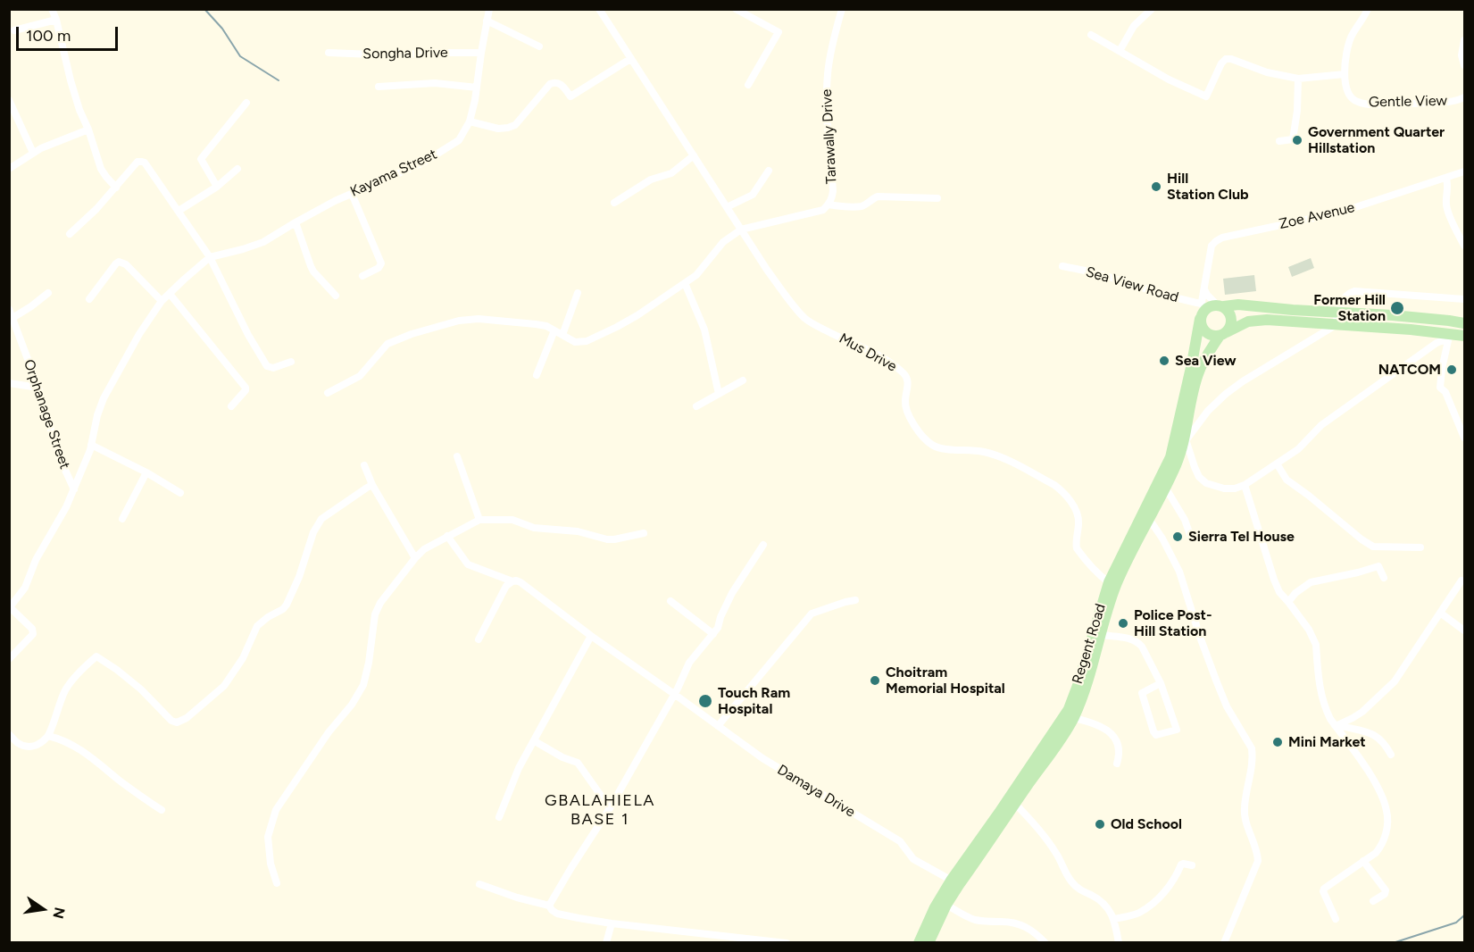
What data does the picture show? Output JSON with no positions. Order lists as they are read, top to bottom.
{
  "streets": {
    "main road": ["Regent Road"],
    "street": [
      "Songha Drive",
      "Gentle View",
      "Tarawally Drive",
      "Kayama Street",
      "Zoe Avenue",
      "Sea View Road",
      "Mus Drive",
      "Orphanage Street",
      "Damaya Drive"
    ]
  },
  "crossings": [
    ["Songha Drive", "Kayama Street"],
    ["Tarawally Drive", "Mus Drive"],
    ["Zoe Avenue", "Sea View Road"],
    ["Zoe Avenue", "Regent Road"],
    ["Sea View Road", "Regent Road"],
    ["Mus Drive", "Regent Road"],
    ["Regent Road", "Damaya Drive"]
  ],
  "districts": ["GBALAHIELA BASE 1"],
  "places": [
    "Government Quarter Hillstation",
    "Hill Station Club",
    "Former Hill Station",
    "Sea View",
    "NATCOM",
    "Sierra Tel House",
    "Police Post- Hill Station",
    "Choitram Memorial Hospital",
    "Touch Ram Hospital",
    "Mini Market",
    "Old School"
  ],
  "scale_bar": "100 m",
  "north": "right"
}
